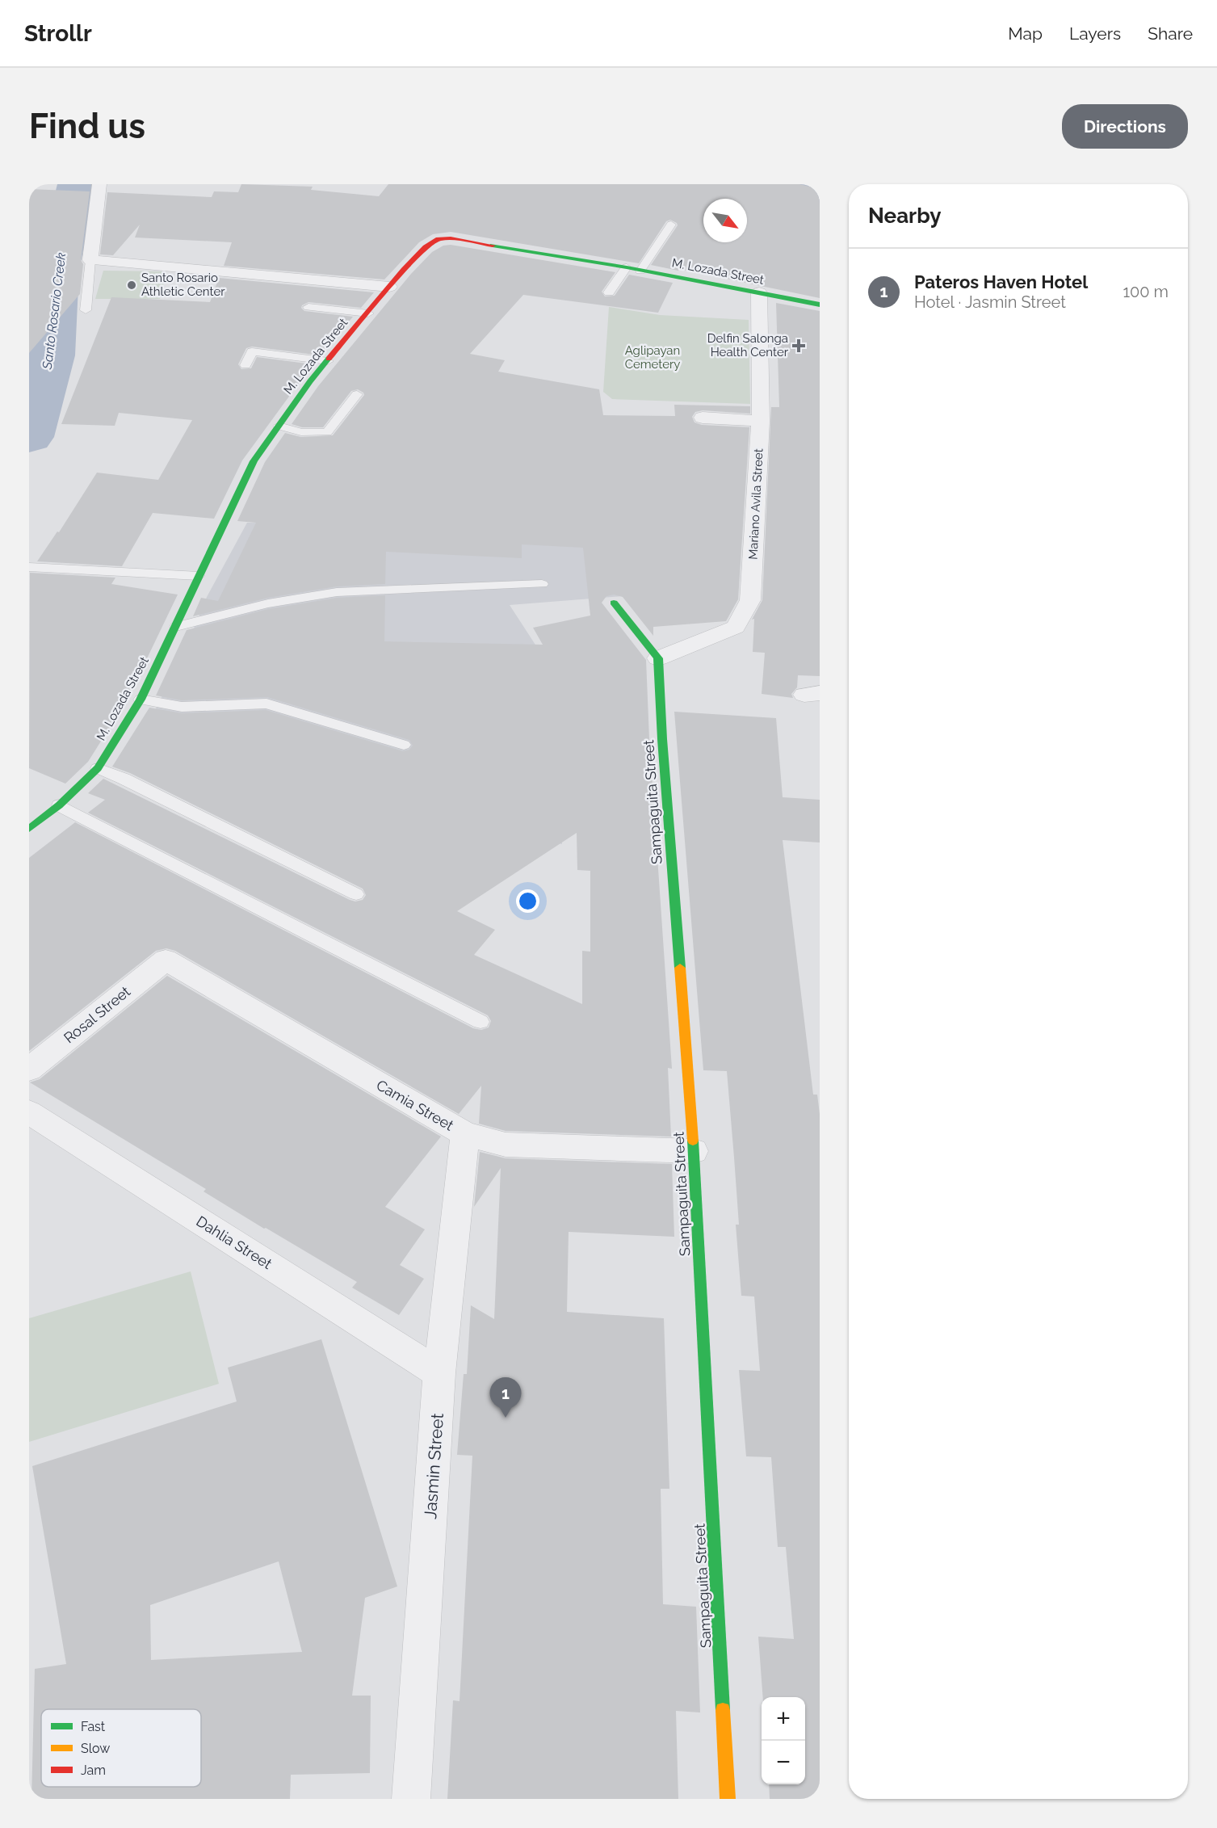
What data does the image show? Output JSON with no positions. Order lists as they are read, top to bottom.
{
  "streets": {
    "street": [
      "M. Lozada Street",
      "Mariano Avila Street",
      "Sampaguita Street",
      "Rosal Street",
      "Camia Street",
      "Dahlia Street",
      "Jasmin Street"
    ]
  },
  "crossings": [
    ["M. Lozada Street", "Mariano Avila Street"],
    ["Mariano Avila Street", "Sampaguita Street"],
    ["Sampaguita Street", "Camia Street"],
    ["Rosal Street", "Camia Street"],
    ["Camia Street", "Jasmin Street"],
    ["Dahlia Street", "Jasmin Street"]
  ],
  "water": ["Santo Rosario Creek"],
  "parks": ["Aglipayan Cemetery"],
  "places": {
    "other": ["Santo Rosario Athletic Center"],
    "health": ["Delfin Salonga Health Center"]
  },
  "legend": ["Fast", "Slow", "Jam"],
  "north": "bottom right",
  "page": {
    "header": "Strollr",
    "nav": ["Map", "Layers", "Share"],
    "buttons": "Directions",
    "title": "Find us",
    "heading": "Nearby",
    "list": [
      {
        "mark": "1",
        "name": "Pateros Haven Hotel",
        "note": "Hotel · Jasmin Street",
        "value": "100 m"
      }
    ],
    "pins": "1",
    "map_buttons": ["+", "−"]
  }
}
